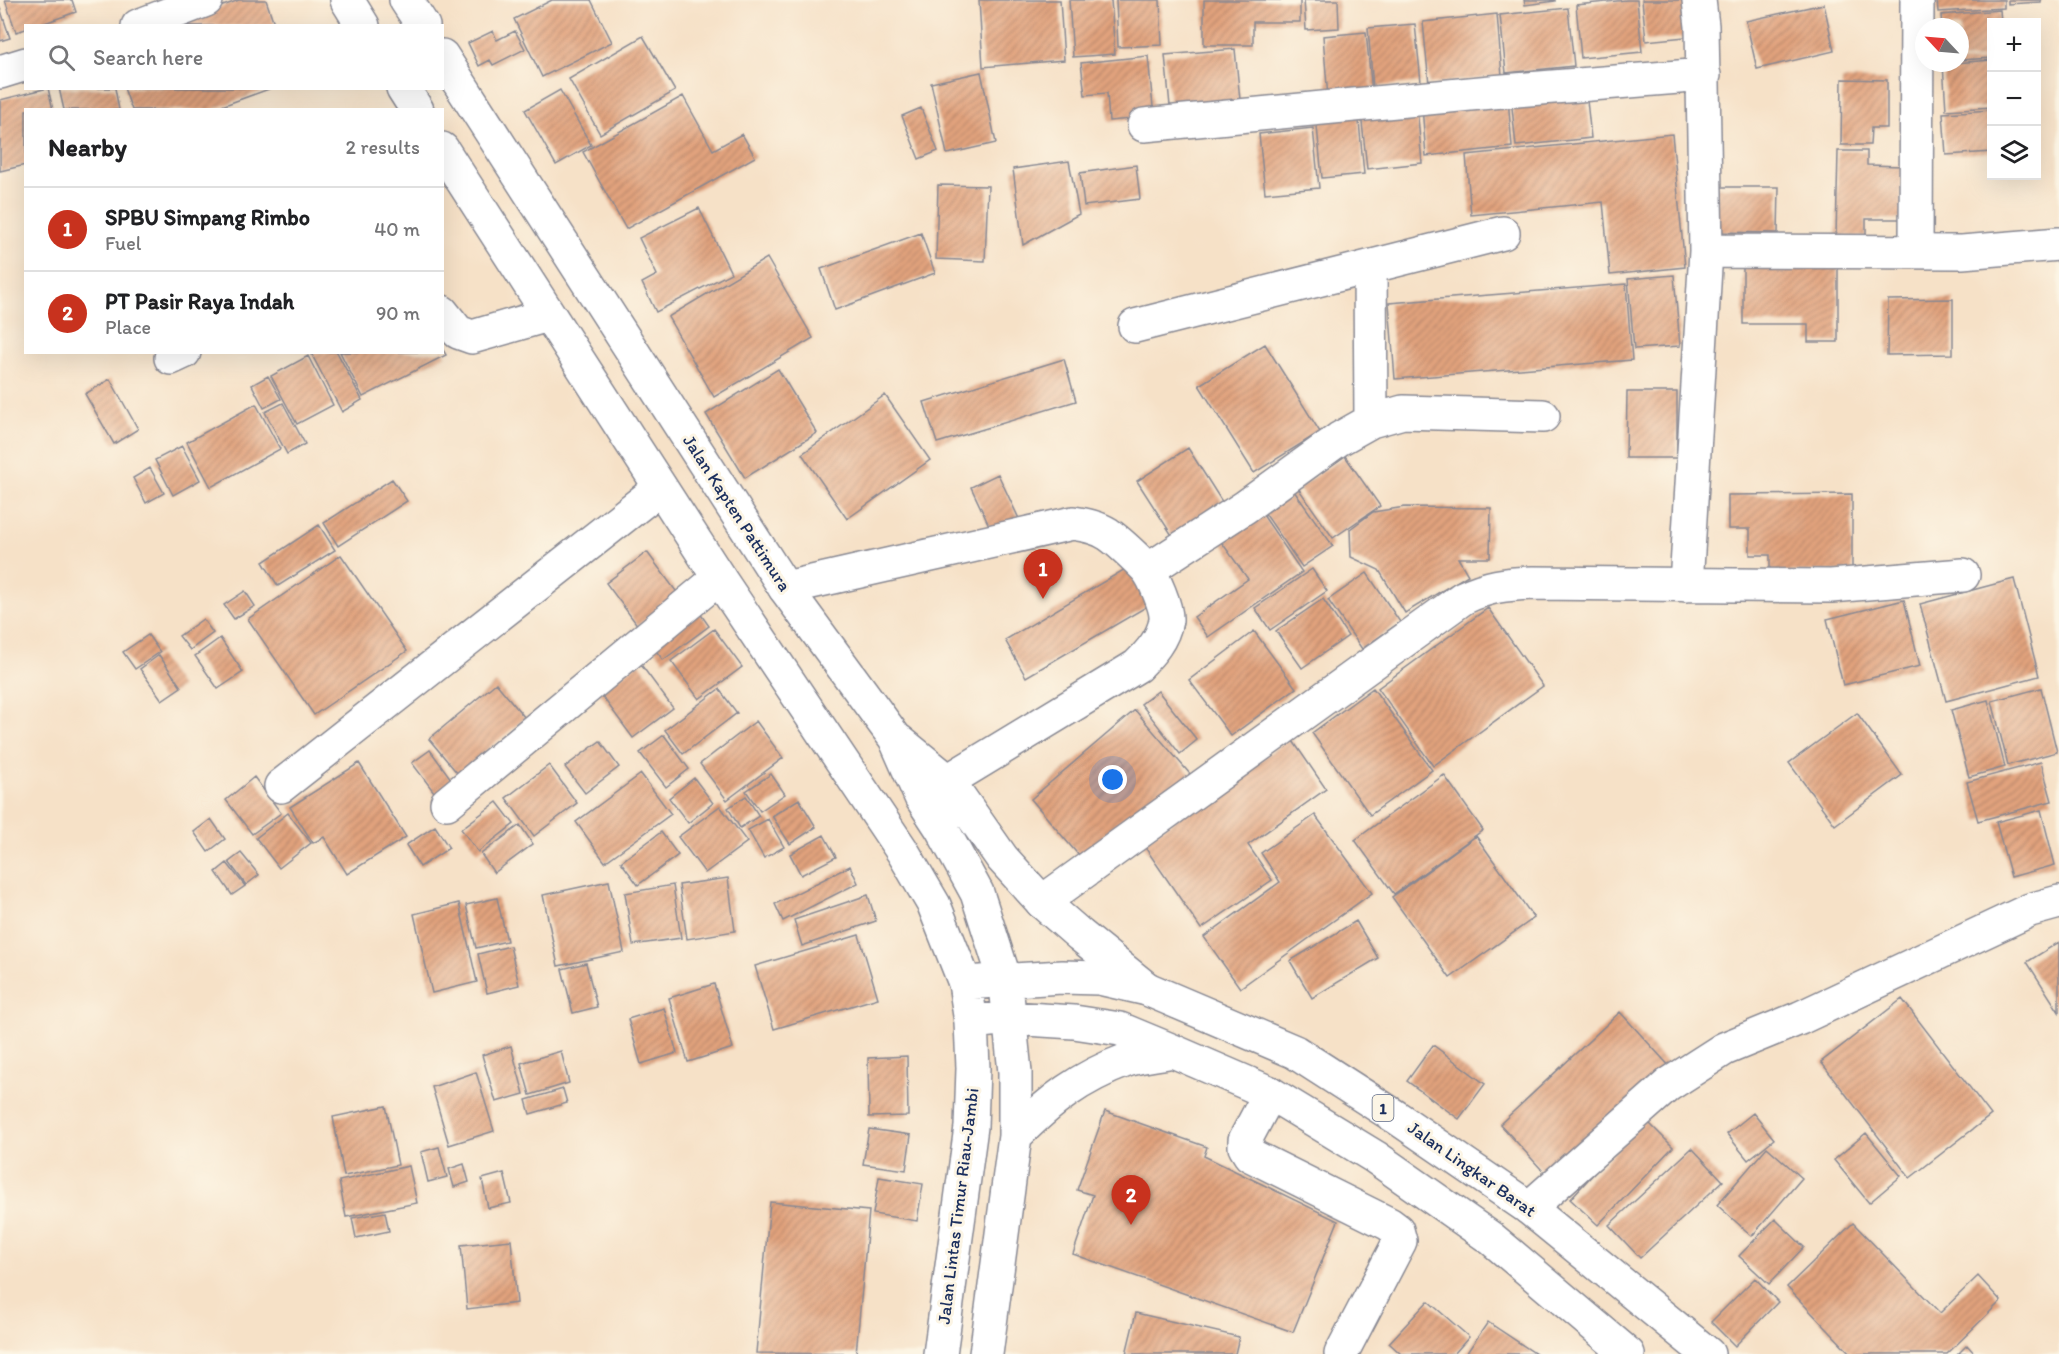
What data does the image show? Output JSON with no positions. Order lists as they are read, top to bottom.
{
  "streets": {
    "main road": [
      "Jalan Kapten Pattimura",
      "1",
      "Jalan Lingkar Barat",
      "Jalan Lintas Timur Riau-Jambi"
    ]
  },
  "crossings": [
    ["1", "Jalan Lingkar Barat"],
    ["1", "Jalan Lintas Timur Riau-Jambi"]
  ],
  "north": "top left",
  "page": {
    "map_buttons": ["+", "−"],
    "search": "Search here",
    "heading": ["Nearby", "2 results"],
    "list": [
      {
        "mark": "1",
        "name": "SPBU Simpang Rimbo",
        "note": "Fuel",
        "value": "40 m"
      },
      {
        "mark": "2",
        "name": "PT Pasir Raya Indah",
        "note": "Place",
        "value": "90 m"
      }
    ],
    "pins": ["1", "2"]
  }
}
